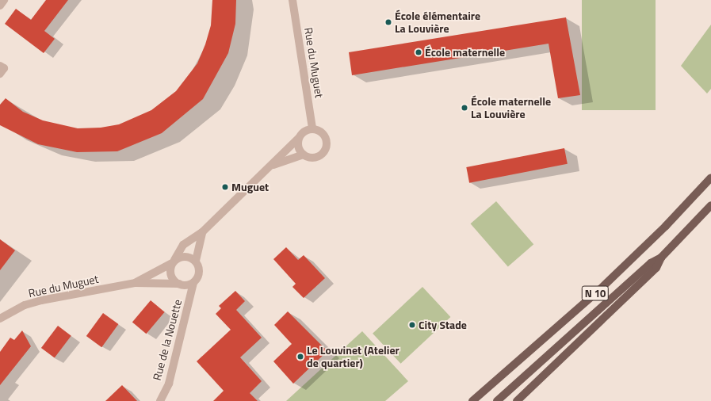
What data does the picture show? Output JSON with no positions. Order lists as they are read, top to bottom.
{
  "streets": {
    "main road": ["N 10"],
    "street": ["Rue du Muguet", "Rue de la Nouette"]
  },
  "crossings": [
    ["Rue du Muguet", "Rue de la Nouette"]
  ],
  "places": [
    "École élémentaire La Louvière",
    "École maternelle",
    "École maternelle La Louvière",
    "Muguet",
    "City Stade",
    "Le Louvinet (Atelier de quartier)"
  ]
}
